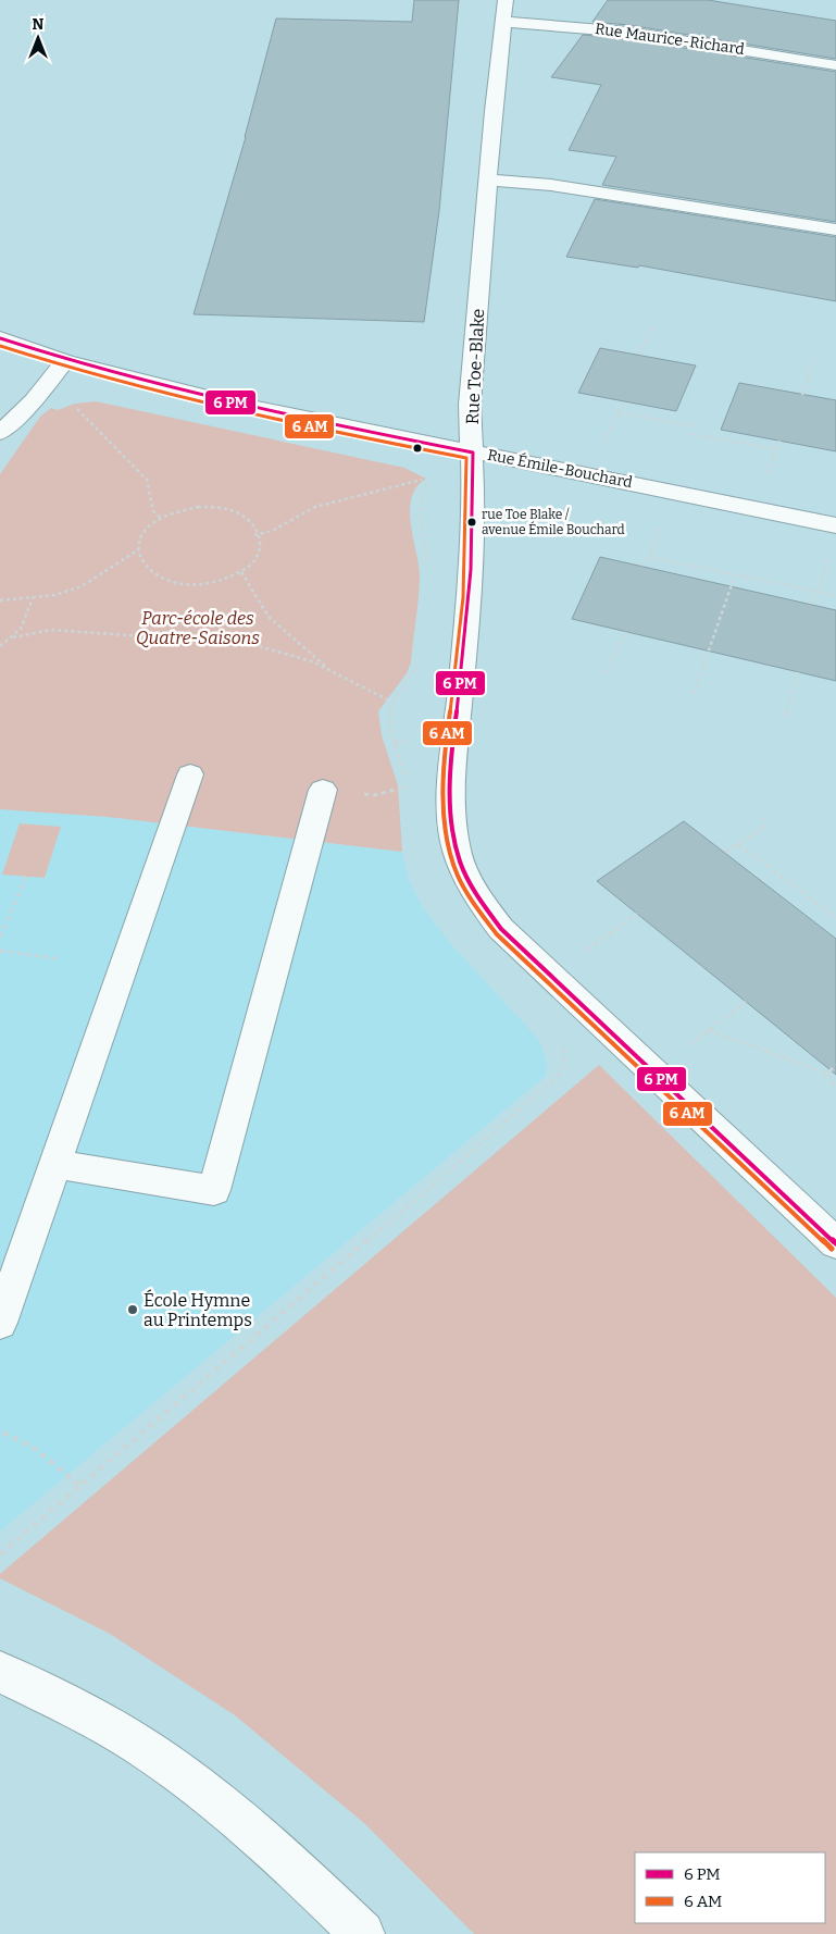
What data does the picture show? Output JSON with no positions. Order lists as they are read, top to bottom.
{
  "streets": {
    "street": ["Rue Maurice-Richard", "Rue Toe-Blake", "Rue Émile-Bouchard"]
  },
  "crossings": [
    ["Rue Maurice-Richard", "Rue Toe-Blake"],
    ["Rue Toe-Blake", "Rue Émile-Bouchard"]
  ],
  "parks": ["Parc-école des Quatre-Saisons"],
  "places": ["rue Toe Blake / avenue Émile Bouchard", "École Hymne au Printemps"],
  "legend": ["6 PM", "6 AM"],
  "north": "top"
}
